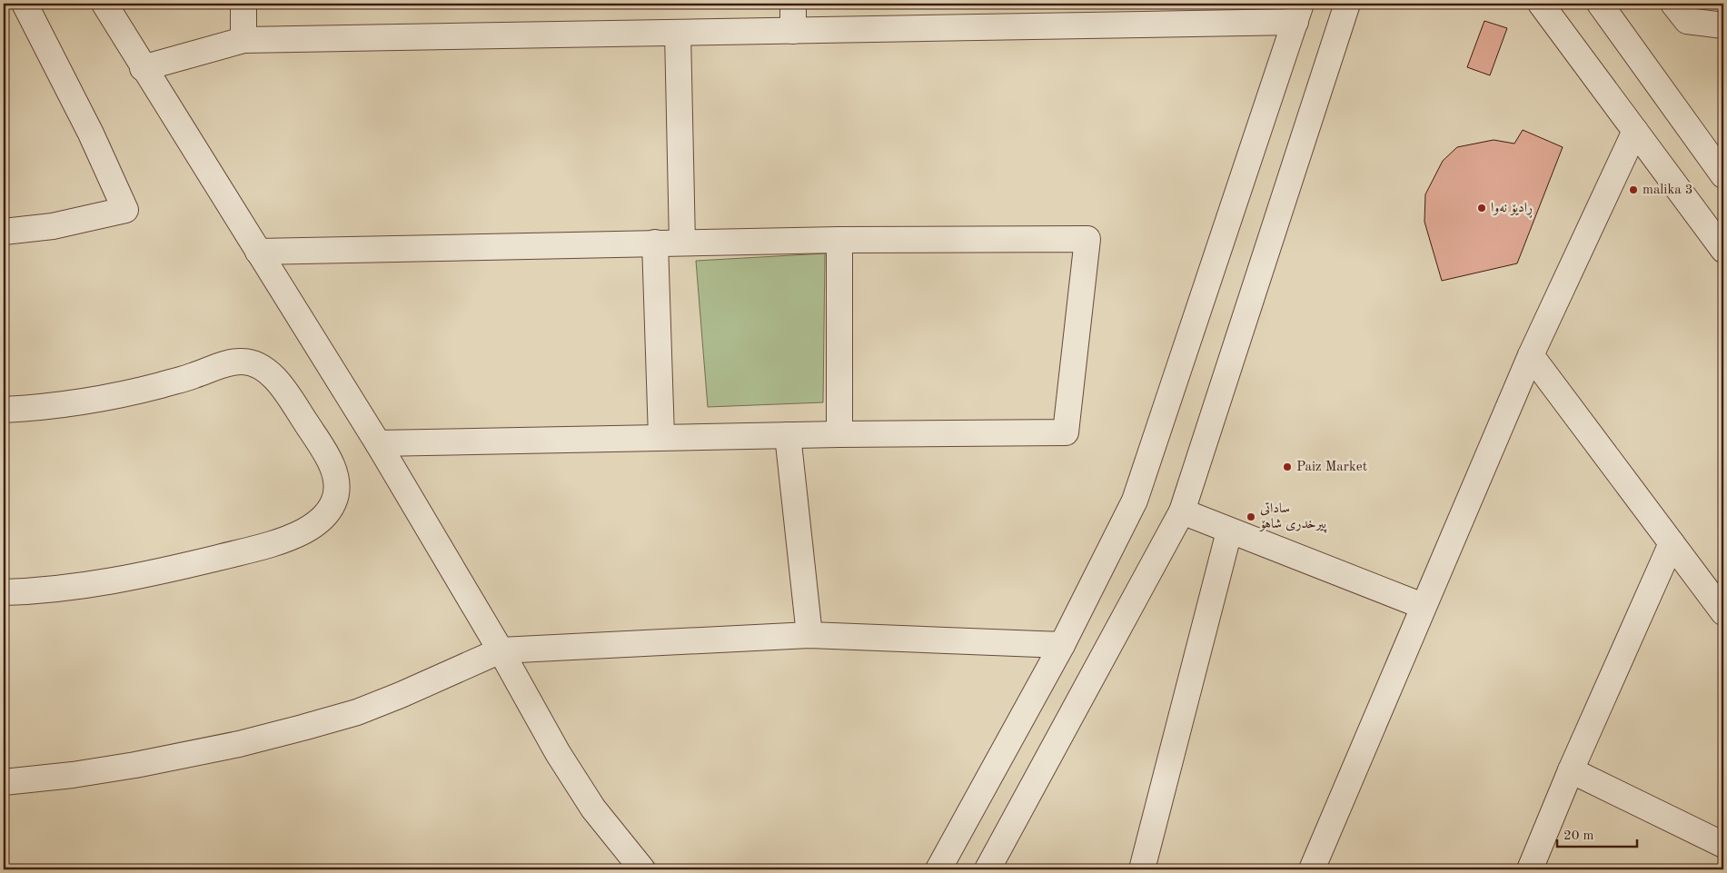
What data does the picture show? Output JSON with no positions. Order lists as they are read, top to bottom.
{
  "places": [
    "malika 3",
    "ڕادیۆ نەوا",
    "Paiz Market",
    "ساداتی پیرخدری شاهۆ"
  ],
  "scale_bar": "20 m"
}
